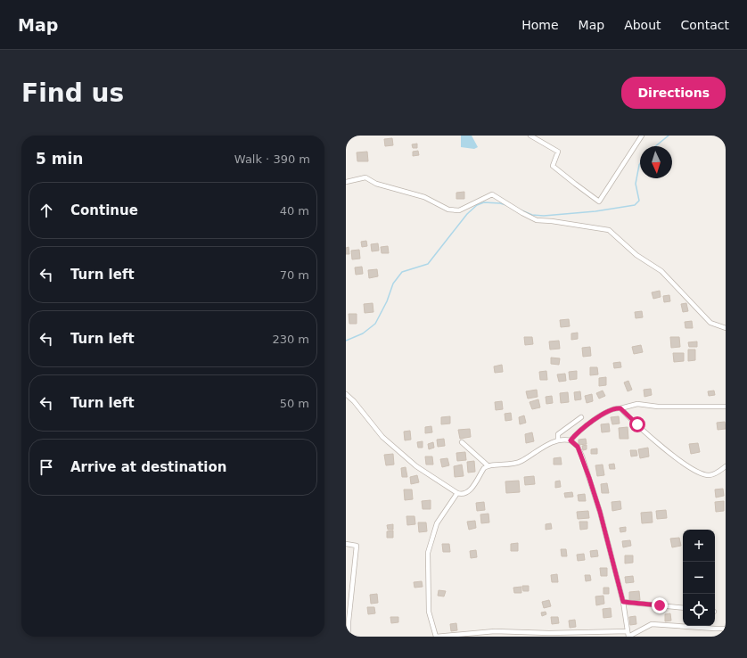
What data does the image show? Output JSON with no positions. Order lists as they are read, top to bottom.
{
  "north": "bottom",
  "page": {
    "header": "Map",
    "nav": [
      "Home",
      "Map",
      "About",
      "Contact"
    ],
    "buttons": "Directions",
    "title": "Find us",
    "heading": ["5 min", "Walk · 390 m"],
    "list": [
      ["Continue", "40 m"],
      ["Turn left", "70 m"],
      ["Turn left", "230 m"],
      ["Turn left", "50 m"],
      "Arrive at destination"
    ],
    "map_buttons": ["+", "−"]
  }
}
